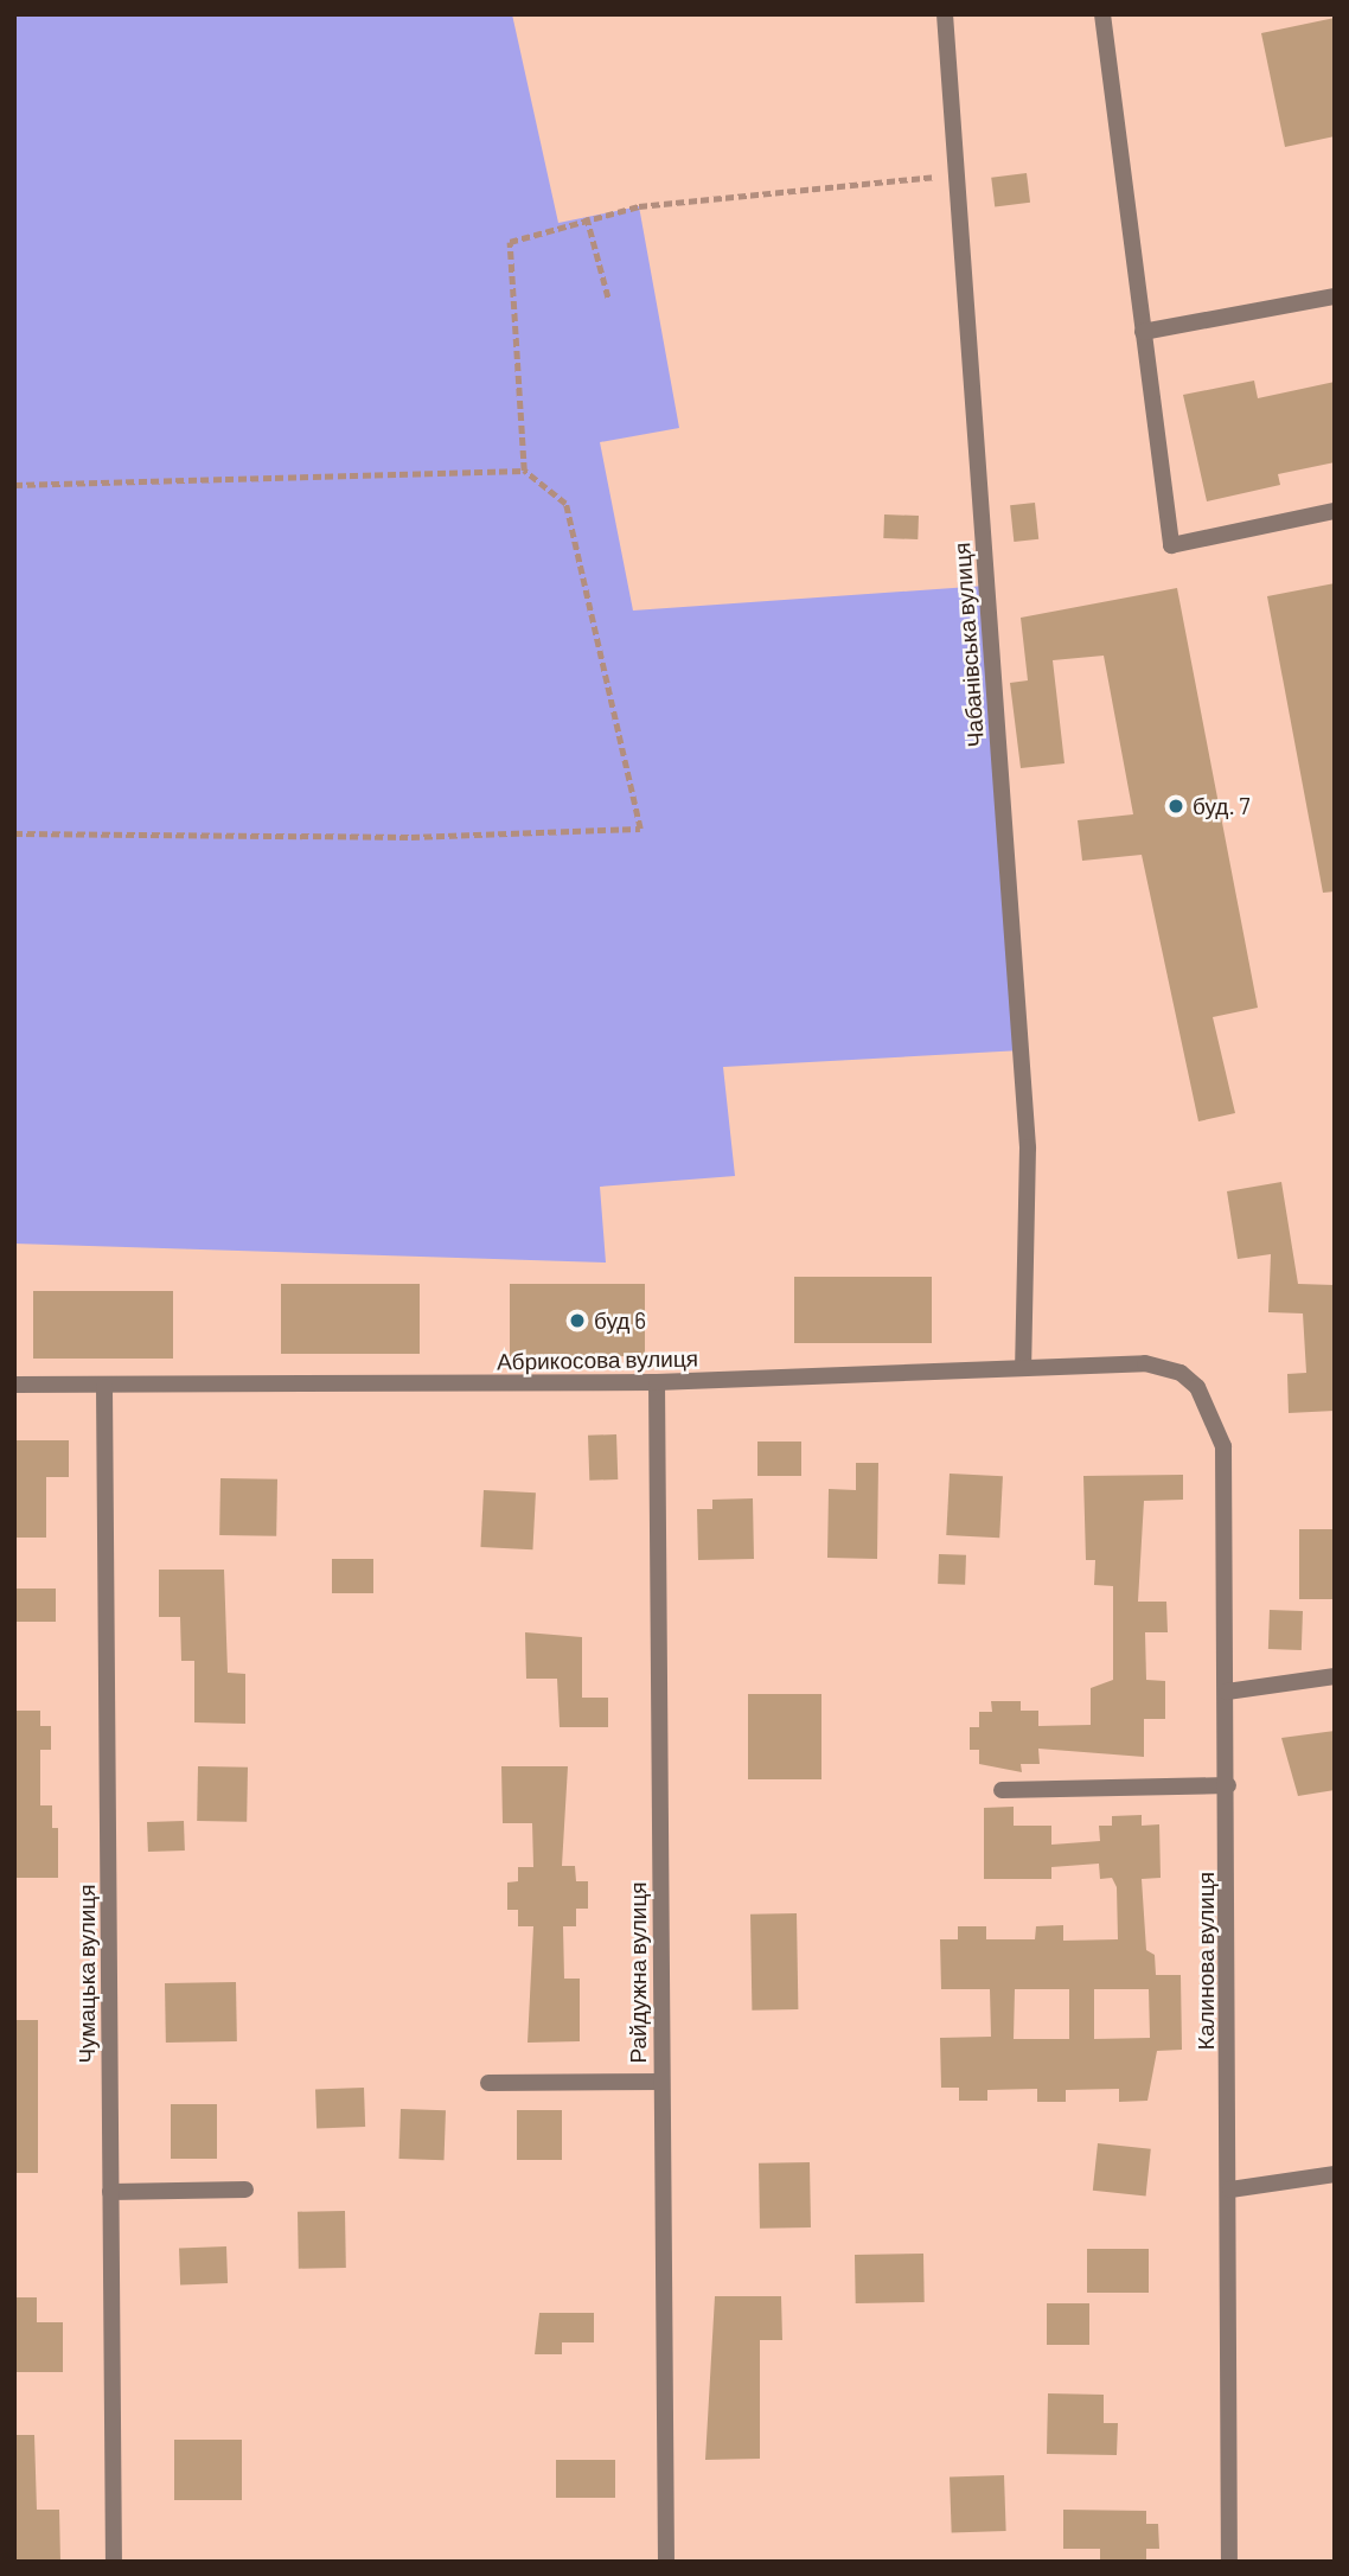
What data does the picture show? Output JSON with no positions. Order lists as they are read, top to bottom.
{
  "streets": {
    "street": [
      "Чабанівська вулиця",
      "Абрикосова вулиця",
      "Калинова вулиця",
      "Райдужна вулиця",
      "Чумацька вулиця"
    ]
  },
  "crossings": [
    ["Чабанівська вулиця", "Абрикосова вулиця"],
    ["Абрикосова вулиця", "Калинова вулиця"],
    ["Абрикосова вулиця", "Райдужна вулиця"],
    ["Абрикосова вулиця", "Чумацька вулиця"]
  ],
  "places": ["буд. 7", "буд 6"]
}
